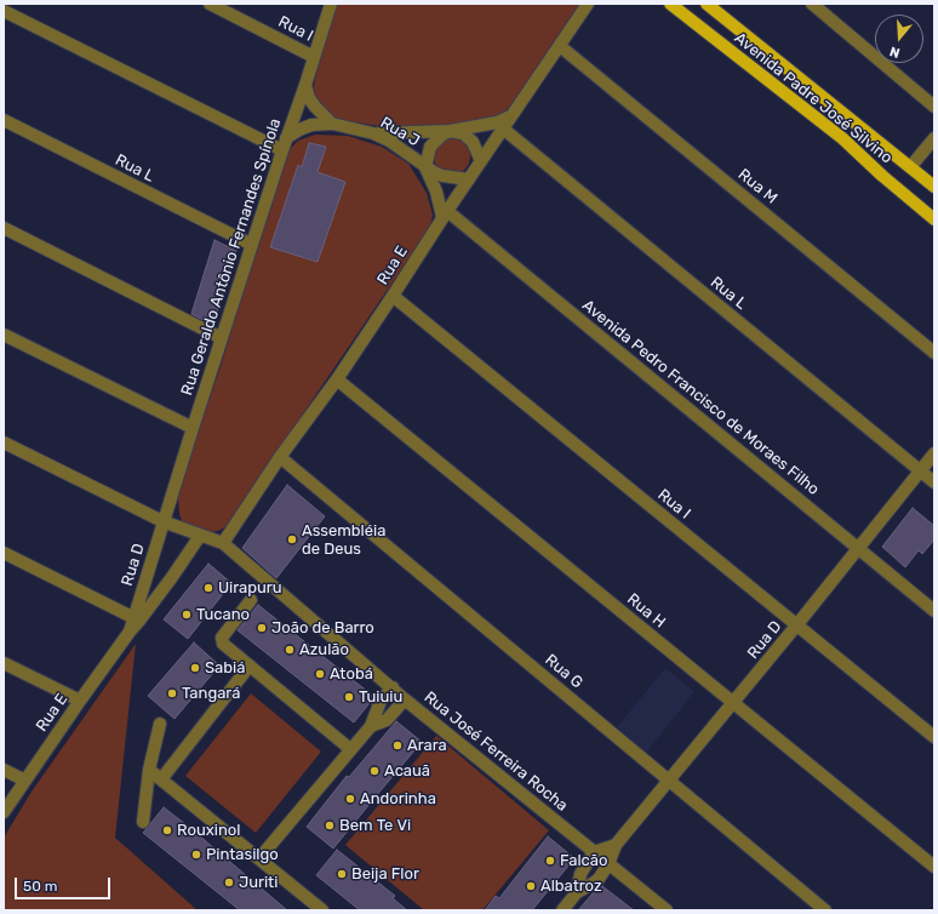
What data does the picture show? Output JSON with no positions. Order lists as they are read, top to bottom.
{
  "streets": {
    "main road": ["Avenida Padre José Silvino"],
    "street": [
      "Rua I",
      "Rua J",
      "Rua L",
      "Rua M",
      "Rua Geraldo Antônio Fernandes Spínola",
      "Rua E",
      "Avenida Pedro Francisco de Moraes Filho",
      "Rua D",
      "Rua H",
      "Rua G",
      "Rua José Ferreira Rocha"
    ]
  },
  "crossings": [
    ["Rua I", "Rua Geraldo Antônio Fernandes Spínola"],
    ["Rua I", "Rua E"],
    ["Rua I", "Rua D"],
    ["Rua J", "Rua Geraldo Antônio Fernandes Spínola"],
    ["Rua J", "Rua E"],
    ["Rua L", "Rua Geraldo Antônio Fernandes Spínola"],
    ["Rua L", "Rua E"],
    ["Rua L", "Rua D"],
    ["Rua M", "Rua E"],
    ["Rua Geraldo Antônio Fernandes Spínola", "Rua D"],
    ["Rua Geraldo Antônio Fernandes Spínola", "Rua José Ferreira Rocha"],
    ["Rua E", "Avenida Pedro Francisco de Moraes Filho"],
    ["Rua E", "Rua D"],
    ["Rua E", "Rua H"],
    ["Rua E", "Rua G"],
    ["Rua E", "Rua José Ferreira Rocha"],
    ["Avenida Pedro Francisco de Moraes Filho", "Rua D"],
    ["Rua D", "Rua H"],
    ["Rua D", "Rua G"],
    ["Rua D", "Rua José Ferreira Rocha"]
  ],
  "places": [
    "Assembléia de Deus",
    "Uirapuru",
    "Tucano",
    "João de Barro",
    "Azulão",
    "Sabiá",
    "Atobá",
    "Tangará",
    "Tuiuiu",
    "Arara",
    "Acauã",
    "Andorinha",
    "Bem Te Vi",
    "Rouxinol",
    "Pintasilgo",
    "Falcão",
    "Beija Flor",
    "Juriti",
    "Albatroz"
  ],
  "scale_bar": "50 m",
  "north": "bottom"
}
